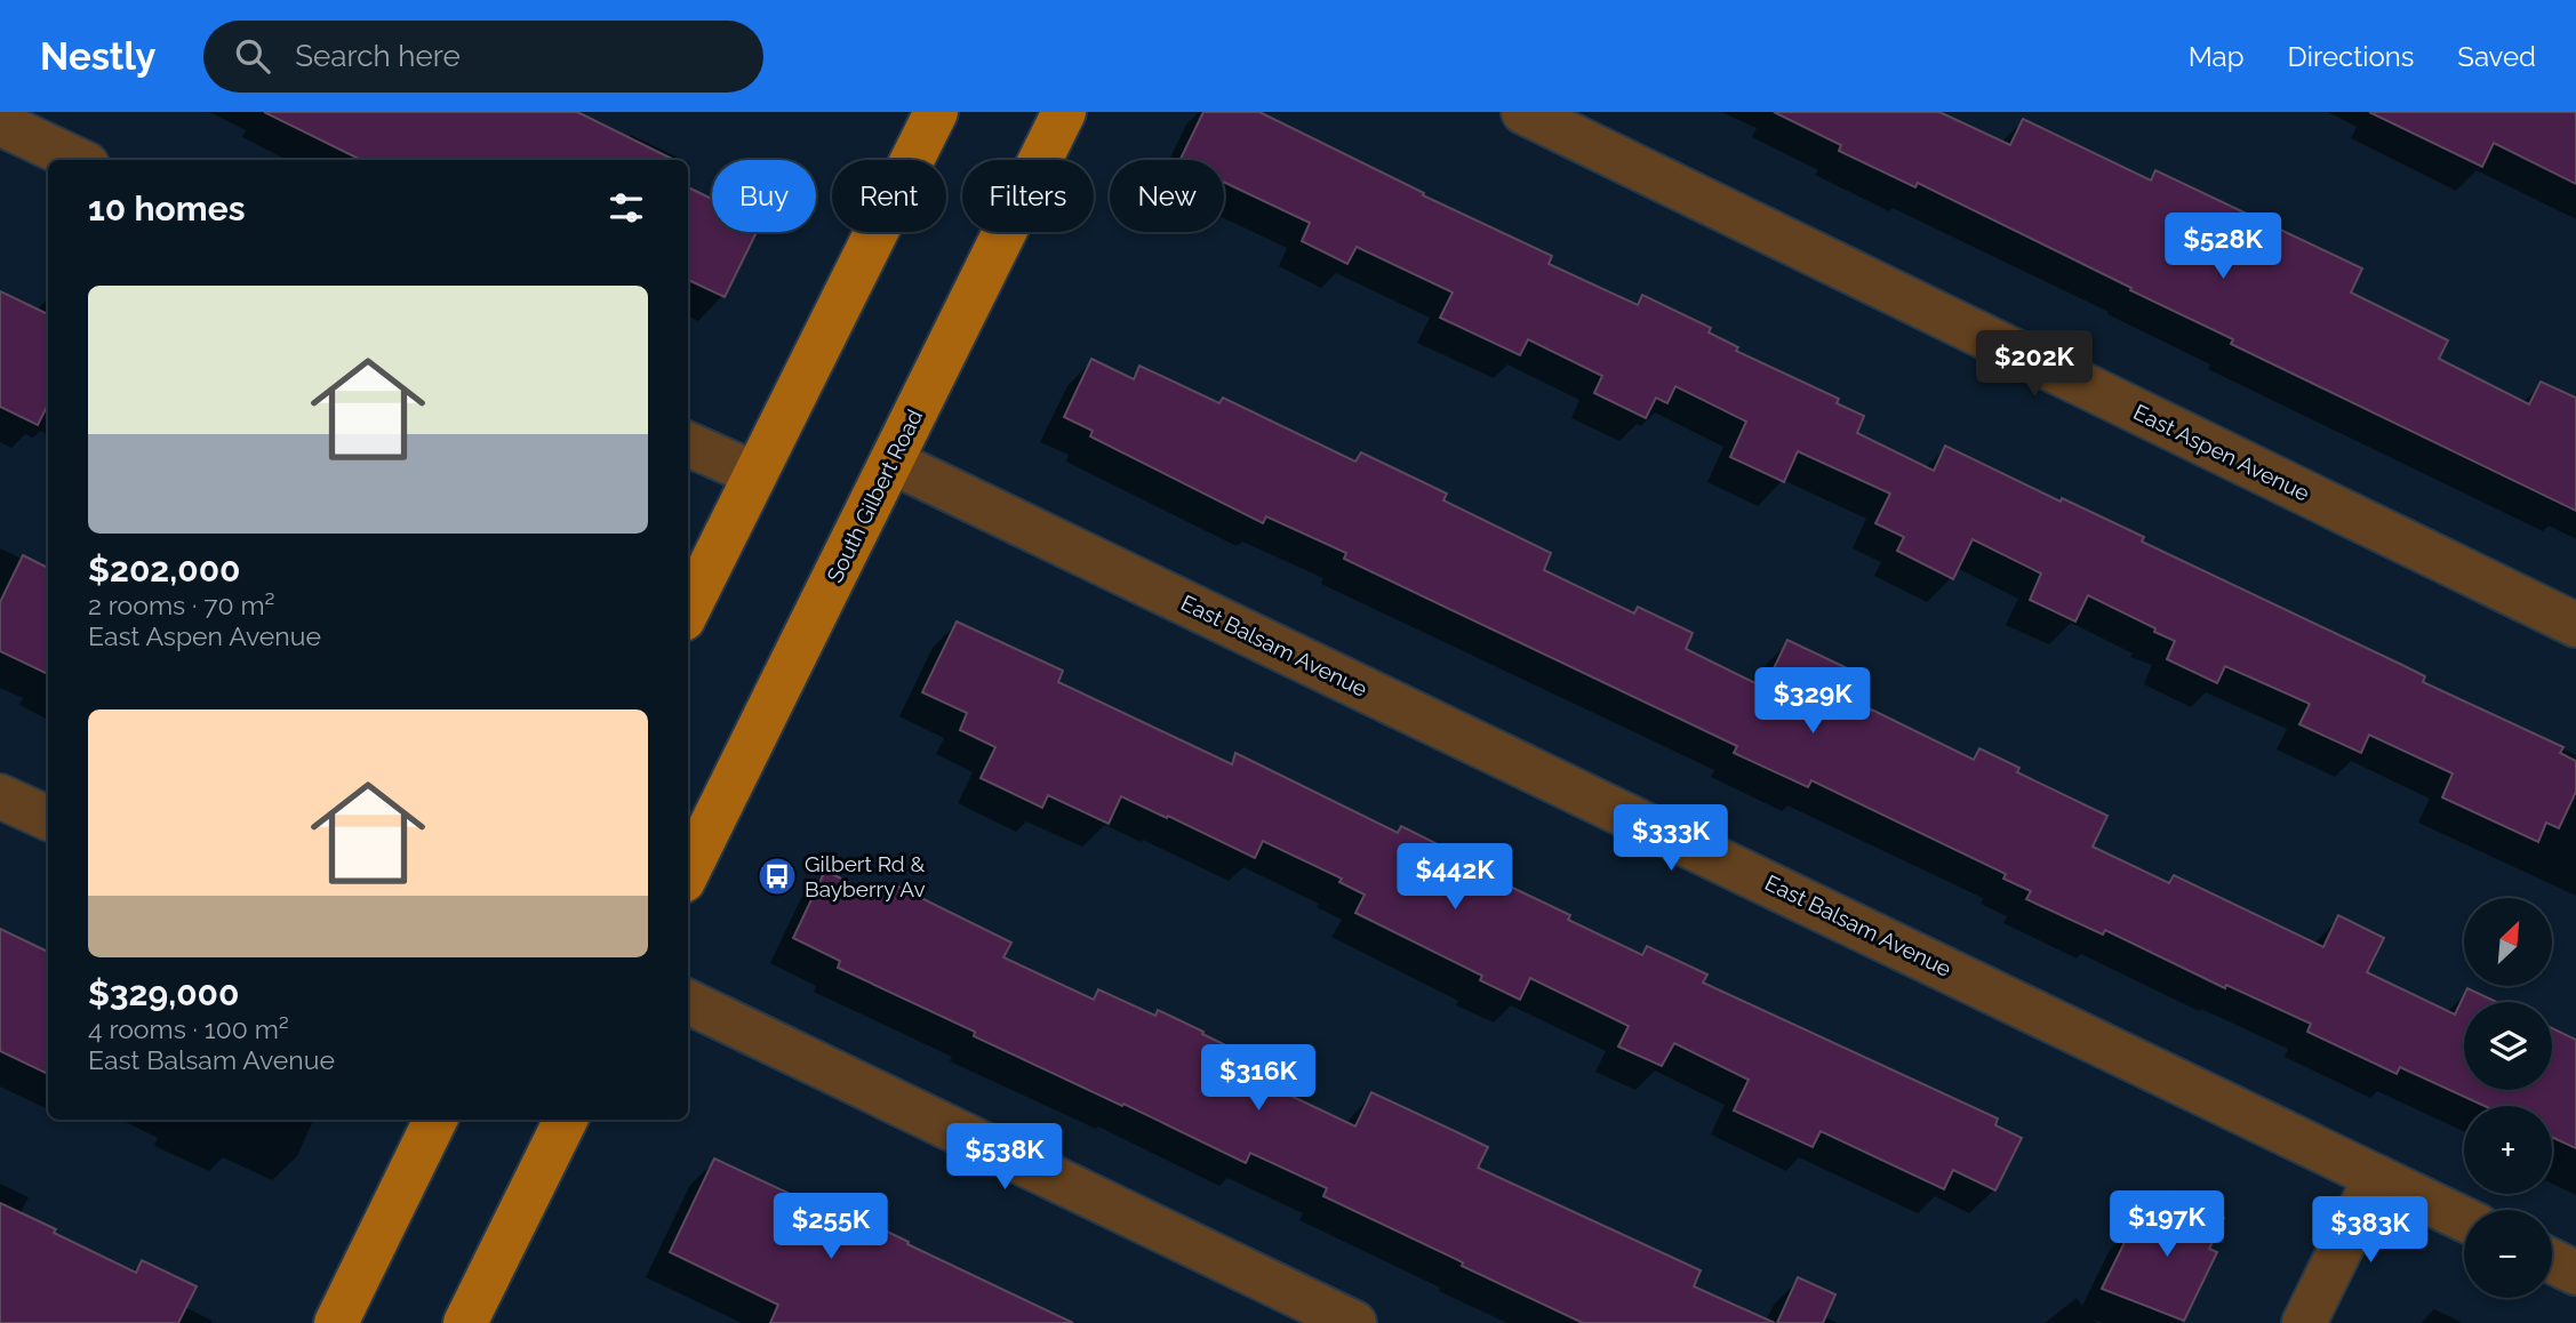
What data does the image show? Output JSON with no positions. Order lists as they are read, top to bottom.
{
  "streets": {
    "main road": ["South Gilbert Road"],
    "street": ["East Aspen Avenue", "East Balsam Avenue"]
  },
  "crossings": [
    ["South Gilbert Road", "East Balsam Avenue"]
  ],
  "places": {
    "bus stop": ["Gilbert Rd & Bayberry Av"]
  },
  "north": "top right",
  "page": {
    "header": "Nestly",
    "search": "Search here",
    "nav": ["Map", "Directions", "Saved"],
    "chip": [
      "Buy",
      "Rent",
      "Filters",
      "New"
    ],
    "heading": "10 homes",
    "price": [
      "$528K",
      "$202K",
      "$329K",
      "$333K",
      "$442K",
      "$316K",
      "$538K",
      "$197K",
      "$255K",
      "$383K"
    ],
    "list": [
      {
        "name": "$202,000",
        "note": "2 rooms · 70 m² · East Aspen Avenue"
      },
      {
        "name": "$329,000",
        "note": "4 rooms · 100 m² · East Balsam Avenue"
      }
    ],
    "map_buttons": ["+", "−"]
  }
}
